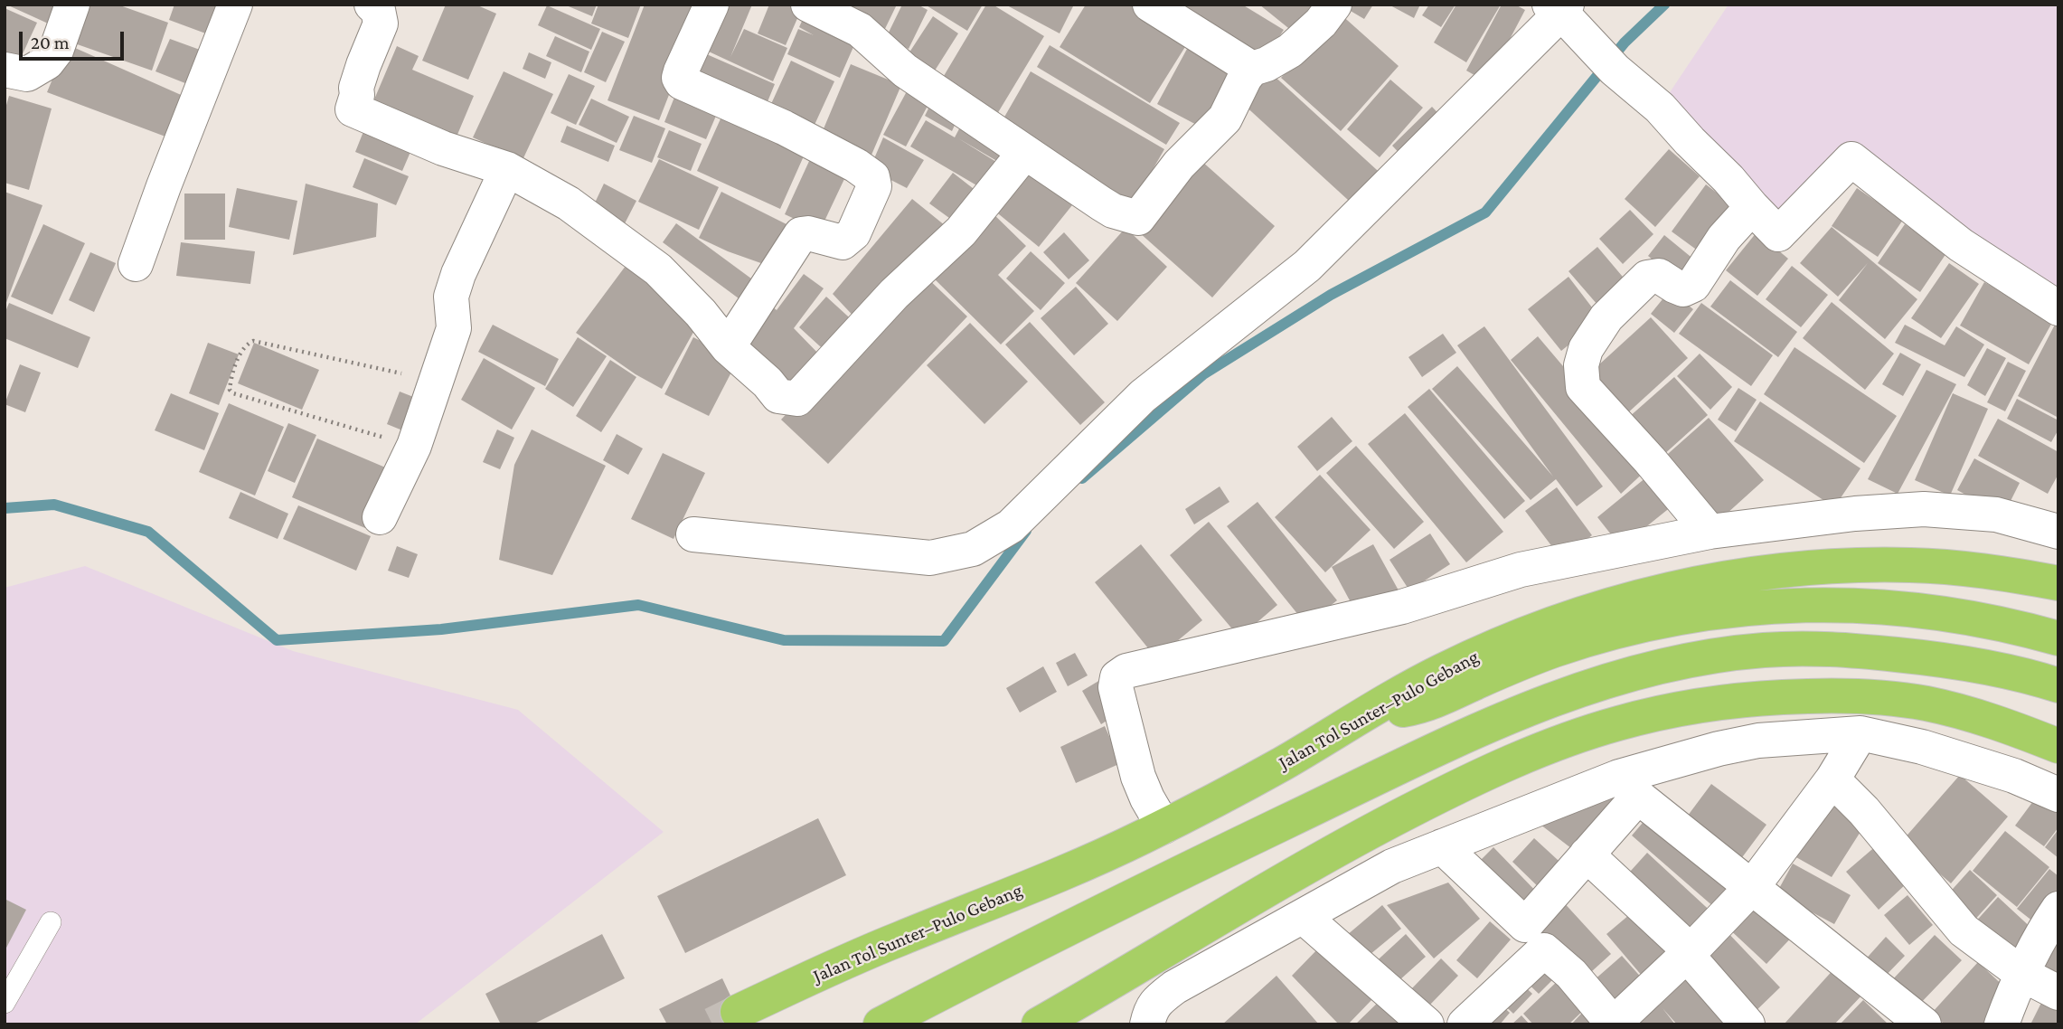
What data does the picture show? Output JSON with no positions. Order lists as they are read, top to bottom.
{
  "streets": {
    "highway": ["Jalan Tol Sunter–Pulo Gebang"]
  },
  "scale_bar": "20 m"
}
